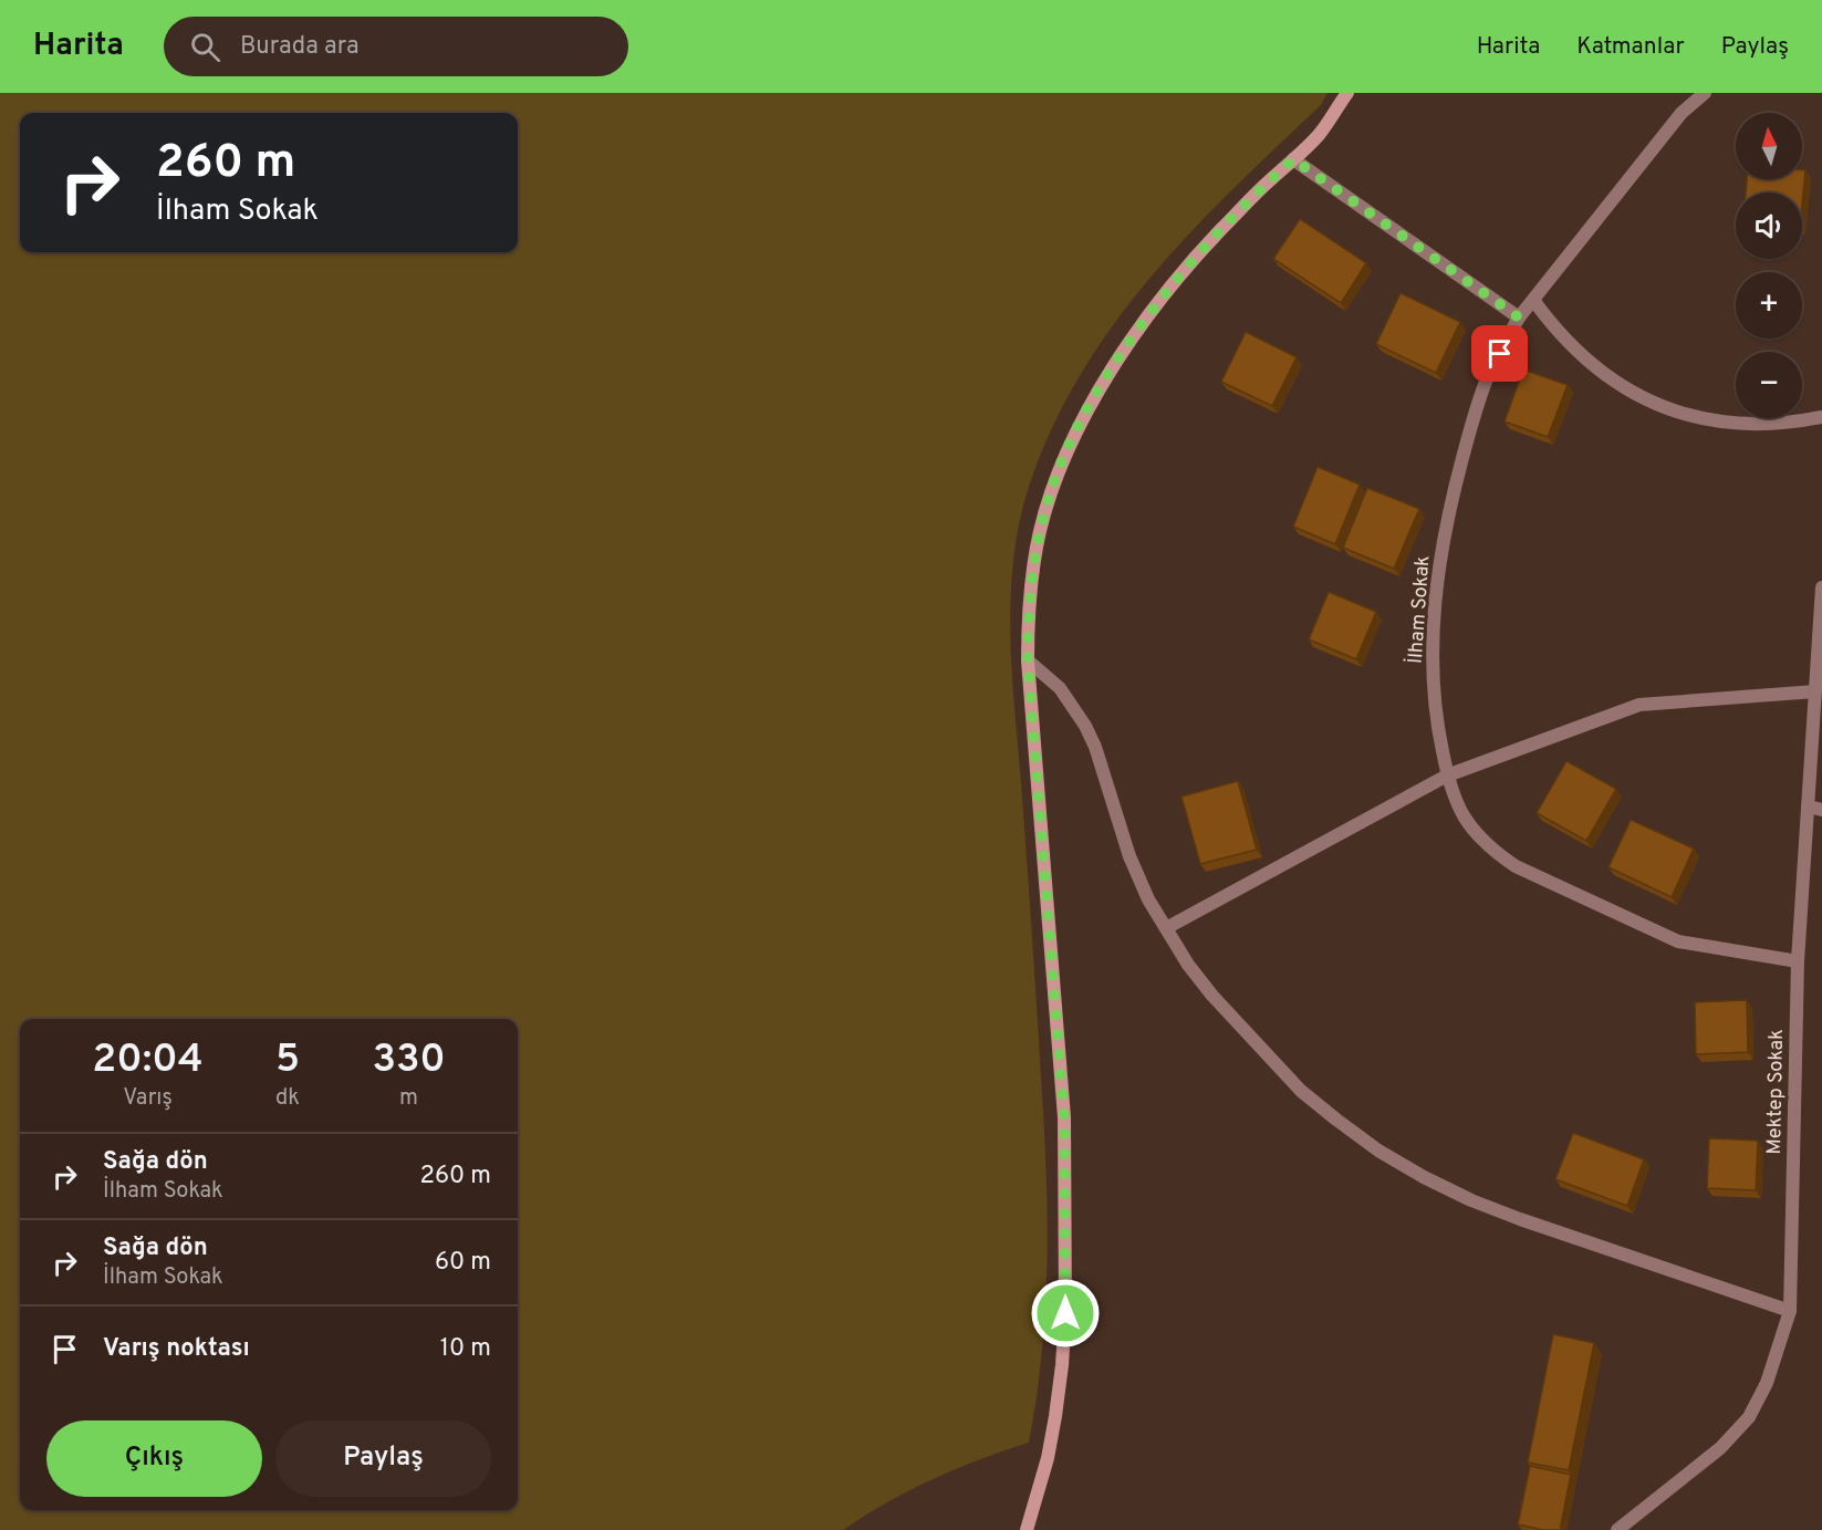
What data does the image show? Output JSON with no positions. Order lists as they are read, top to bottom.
{
  "streets": {
    "street": ["İlham Sokak", "Mektep Sokak"]
  },
  "crossings": [
    ["İlham Sokak", "Mektep Sokak"]
  ],
  "north": "top",
  "page": {
    "header": "Harita",
    "search": "Burada ara",
    "nav": ["Harita", "Katmanlar", "Paylaş"],
    "map_buttons": ["+", "−"],
    "turn": ["260 m", "İlham Sokak"],
    "eta": [
      "20:04",
      "Varış",
      "5",
      "dk",
      "330",
      "m"
    ],
    "list": [
      {
        "name": "Sağa dön",
        "note": "İlham Sokak",
        "value": "260 m"
      },
      {
        "name": "Sağa dön",
        "note": "İlham Sokak",
        "value": "60 m"
      },
      {
        "name": "Varış noktası",
        "value": "10 m"
      }
    ],
    "buttons": ["Çıkış", "Paylaş"]
  }
}
